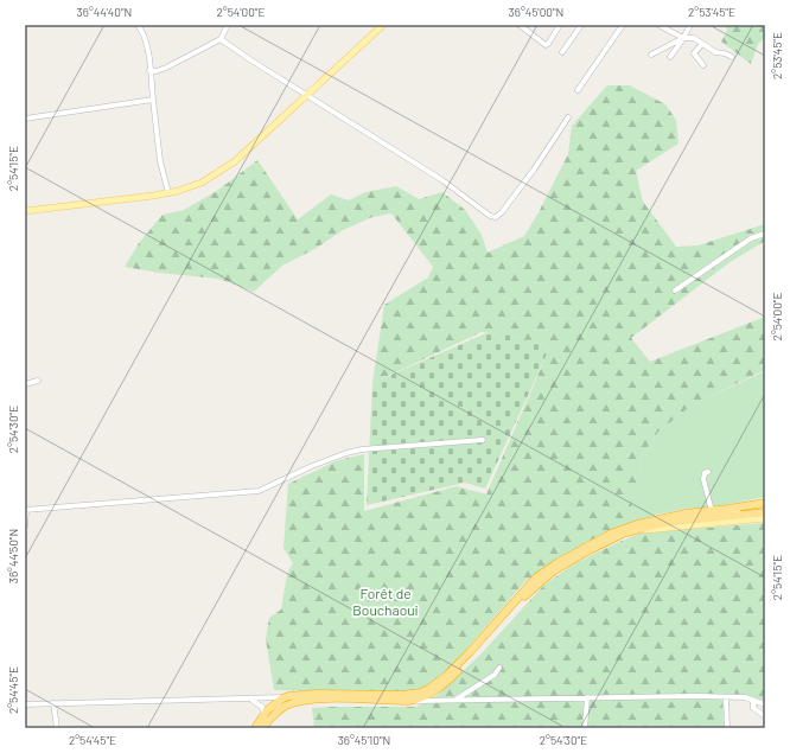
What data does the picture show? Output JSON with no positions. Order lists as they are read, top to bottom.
{
  "parks": ["Forêt de Bouchaoui"],
  "coordinates": [
    "36°44'40\"N",
    "2°54'00\"E",
    "36°45'00\"N",
    "2°53'45\"E",
    "2°54'15\"E",
    "2°54'30\"E",
    "36°44'50\"N",
    "2°54'45\"E",
    "36°45'10\"N"
  ]
}
